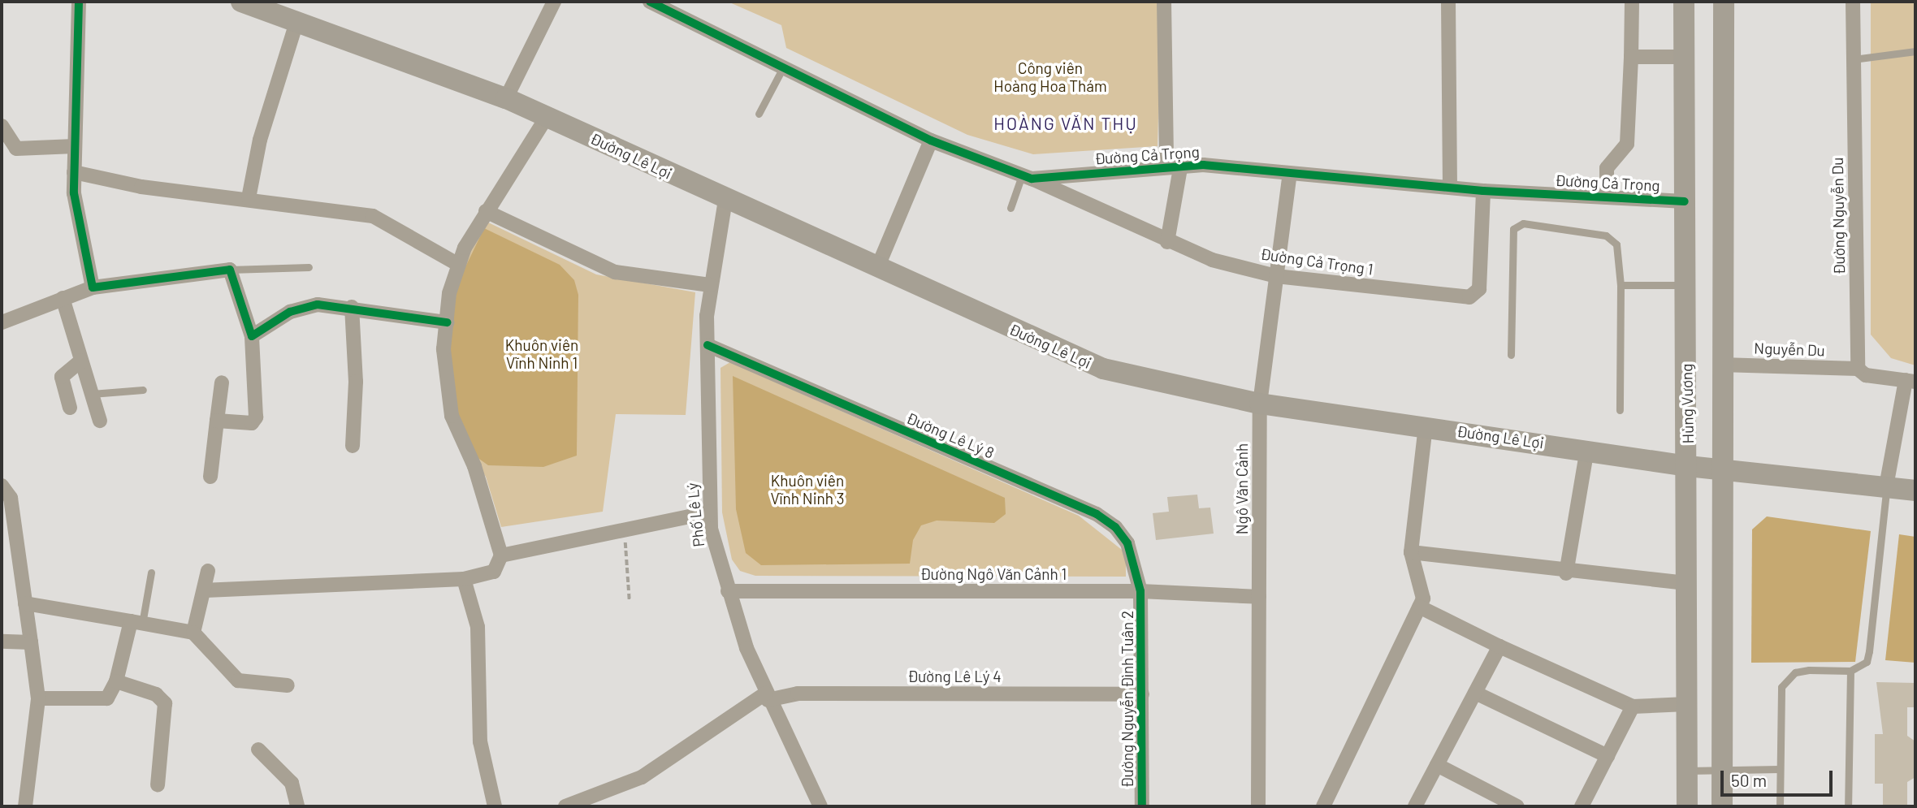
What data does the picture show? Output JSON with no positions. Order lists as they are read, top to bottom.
{
  "streets": {
    "main road": ["Đường Lê Lợi", "Hùng Vương"],
    "street": [
      "Đường Cả Trọng",
      "Đường Nguyễn Du",
      "Đường Cả Trọng 1",
      "Nguyễn Du",
      "Đường Lê Lý 8",
      "Ngô Văn Cảnh",
      "Phố Lê Lý",
      "Đường Ngô Văn Cảnh 1",
      "Đường Lê Lý 4",
      "Đường Nguyễn Đình Tuân 2"
    ]
  },
  "crossings": [
    ["Đường Cả Trọng", "Đường Cả Trọng 1"],
    ["Đường Cả Trọng", "Hùng Vương"],
    ["Đường Cả Trọng", "Ngô Văn Cảnh"],
    ["Đường Lê Lợi", "Hùng Vương"],
    ["Đường Lê Lợi", "Ngô Văn Cảnh"],
    ["Đường Lê Lợi", "Phố Lê Lý"],
    ["Đường Nguyễn Du", "Nguyễn Du"],
    ["Đường Cả Trọng 1", "Ngô Văn Cảnh"],
    ["Nguyễn Du", "Hùng Vương"],
    ["Đường Lê Lý 8", "Phố Lê Lý"],
    ["Đường Lê Lý 8", "Đường Ngô Văn Cảnh 1"],
    ["Đường Lê Lý 8", "Đường Nguyễn Đình Tuân 2"],
    ["Ngô Văn Cảnh", "Đường Ngô Văn Cảnh 1"],
    ["Phố Lê Lý", "Đường Ngô Văn Cảnh 1"],
    ["Phố Lê Lý", "Đường Lê Lý 4"],
    ["Đường Ngô Văn Cảnh 1", "Đường Nguyễn Đình Tuân 2"],
    ["Đường Lê Lý 4", "Đường Nguyễn Đình Tuân 2"]
  ],
  "districts": ["HOÀNG VĂN THỤ"],
  "parks": ["Công viên Hoàng Hoa Thám", "Khuôn viên Vĩnh Ninh 1", "Khuôn viên Vĩnh Ninh 3"],
  "scale_bar": "50 m"
}
